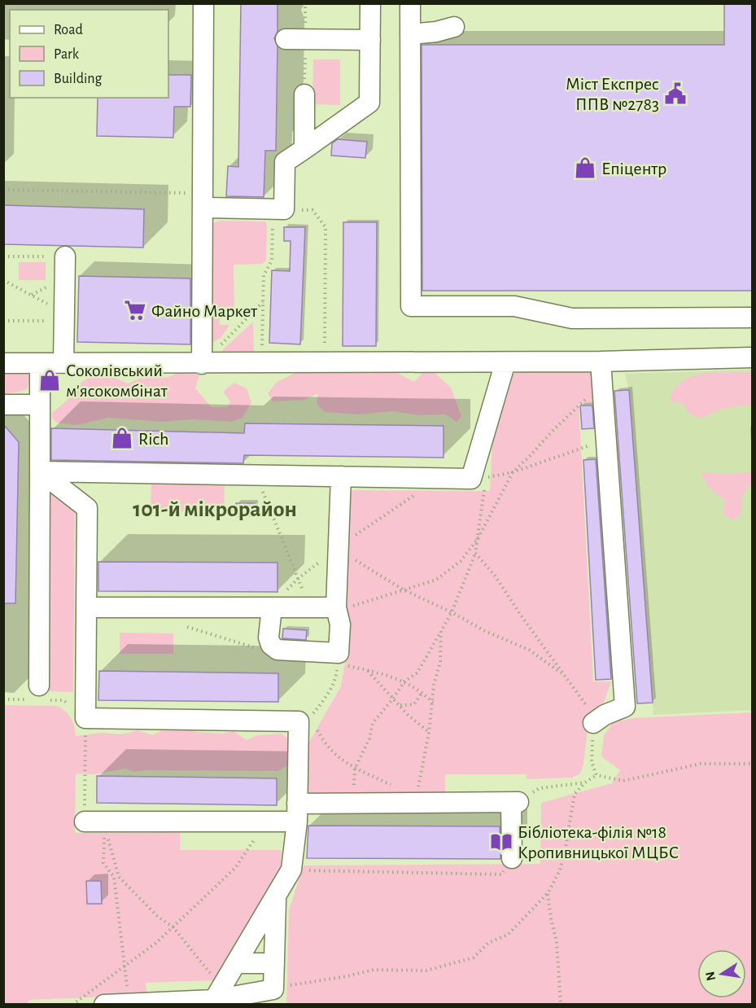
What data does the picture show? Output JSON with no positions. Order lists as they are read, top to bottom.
{
  "districts": ["101-й мікрорайон"],
  "places": {
    "public building": ["Міст Експрес ППВ №2783"],
    "shop": ["Епіцентр", "Соколівський м'ясокомбінат", "Rich"],
    "supermarket": ["Файно Маркет"],
    "library": ["Бібліотека-філія №18 Кропивницької МЦБС"]
  },
  "legend": ["Road", "Park", "Building"],
  "north": "left"
}
